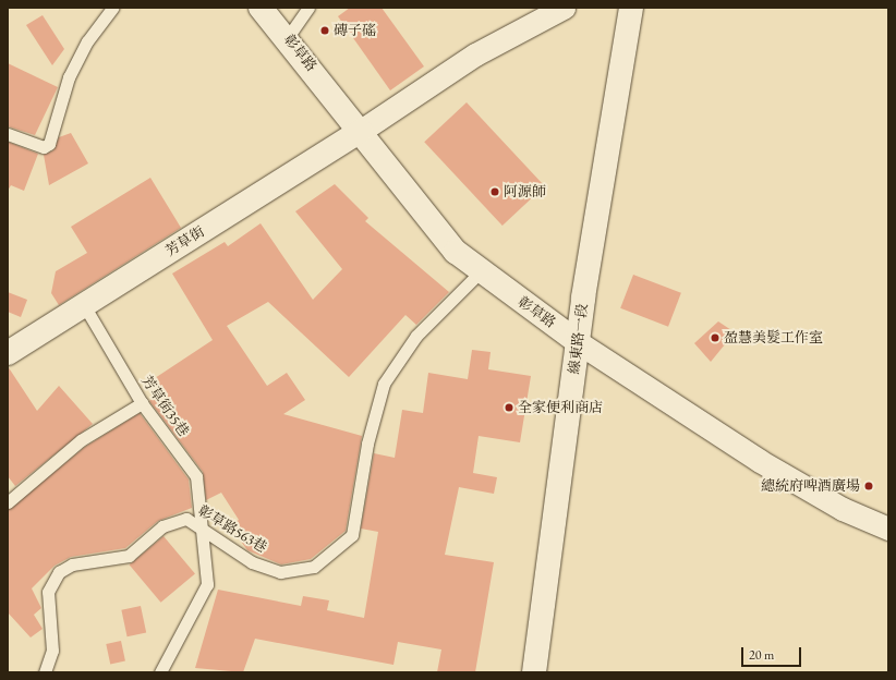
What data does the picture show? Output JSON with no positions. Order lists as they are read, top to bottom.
{
  "streets": {
    "street": ["彰草路", "芳草街", "線東路一段"],
    "lane": ["芳草街35巷", "彰草路563巷"]
  },
  "crossings": [
    ["彰草路", "芳草街"],
    ["彰草路", "線東路一段"],
    ["彰草路", "彰草路563巷"],
    ["芳草街", "芳草街35巷"],
    ["芳草街35巷", "彰草路563巷"]
  ],
  "places": [
    "磚子磘",
    "阿源師",
    "盈慧美髮工作室",
    "全家便利商店",
    "總統府啤酒廣場"
  ],
  "scale_bar": "20 m"
}
